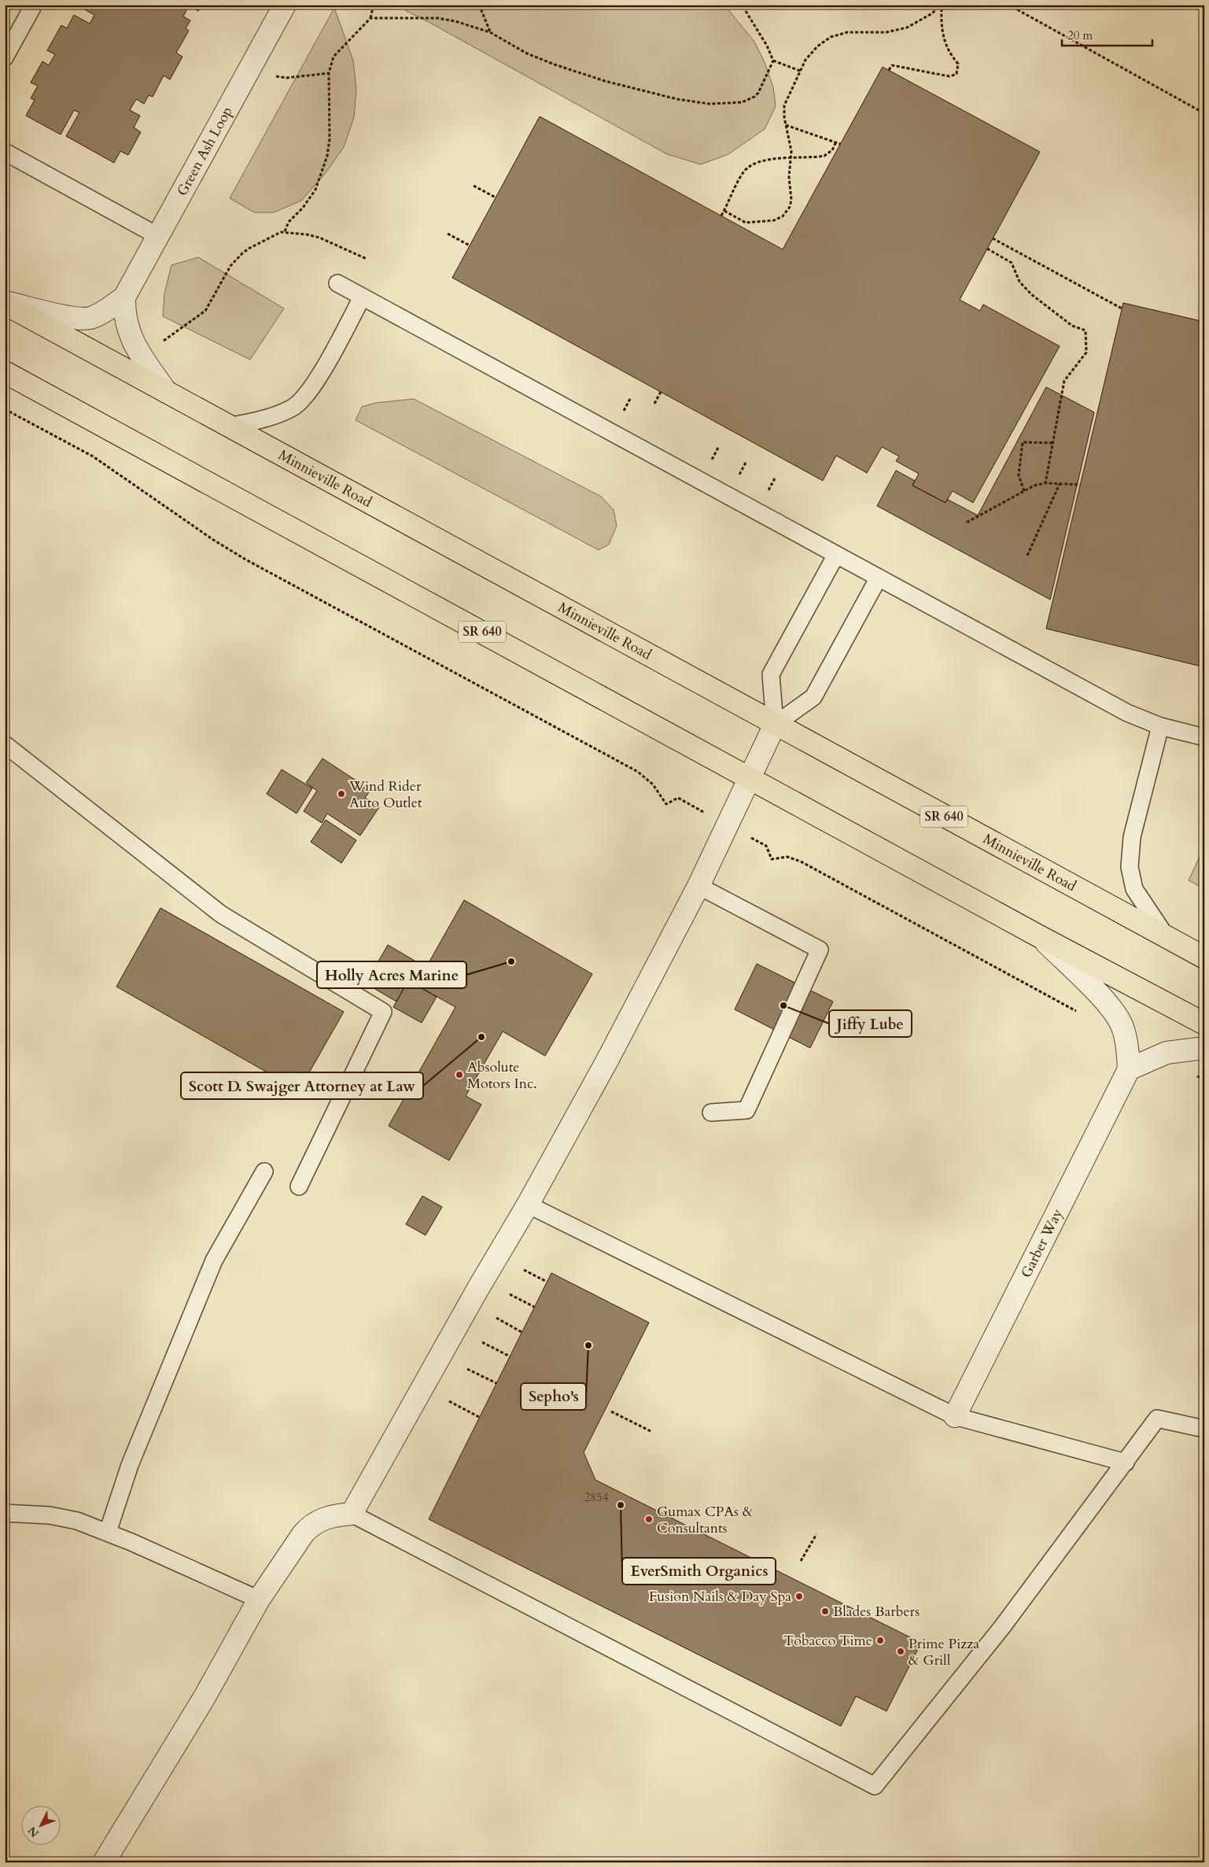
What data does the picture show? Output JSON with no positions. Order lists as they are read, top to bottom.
{
  "streets": {
    "main road": ["Minnieville Road", "SR 640"],
    "street": ["Green Ash Loop", "Garber Way"]
  },
  "crossings": [
    ["Green Ash Loop", "Minnieville Road"]
  ],
  "places": [
    "Wind Rider Auto Outlet",
    "Holly Acres Marine",
    "Jiffy Lube",
    "Scott D. Swajger Attorney at Law",
    "Absolute Motors Inc.",
    "Sepho's",
    "EverSmith Organics",
    "Gumax CPAs & Consultants",
    "Fusion Nails & Day Spa",
    "Blades Barbers",
    "Tobacco Time",
    "Prime Pizza & Grill"
  ],
  "house_numbers": ["2854"],
  "scale_bar": "20 m",
  "north": "bottom left"
}
